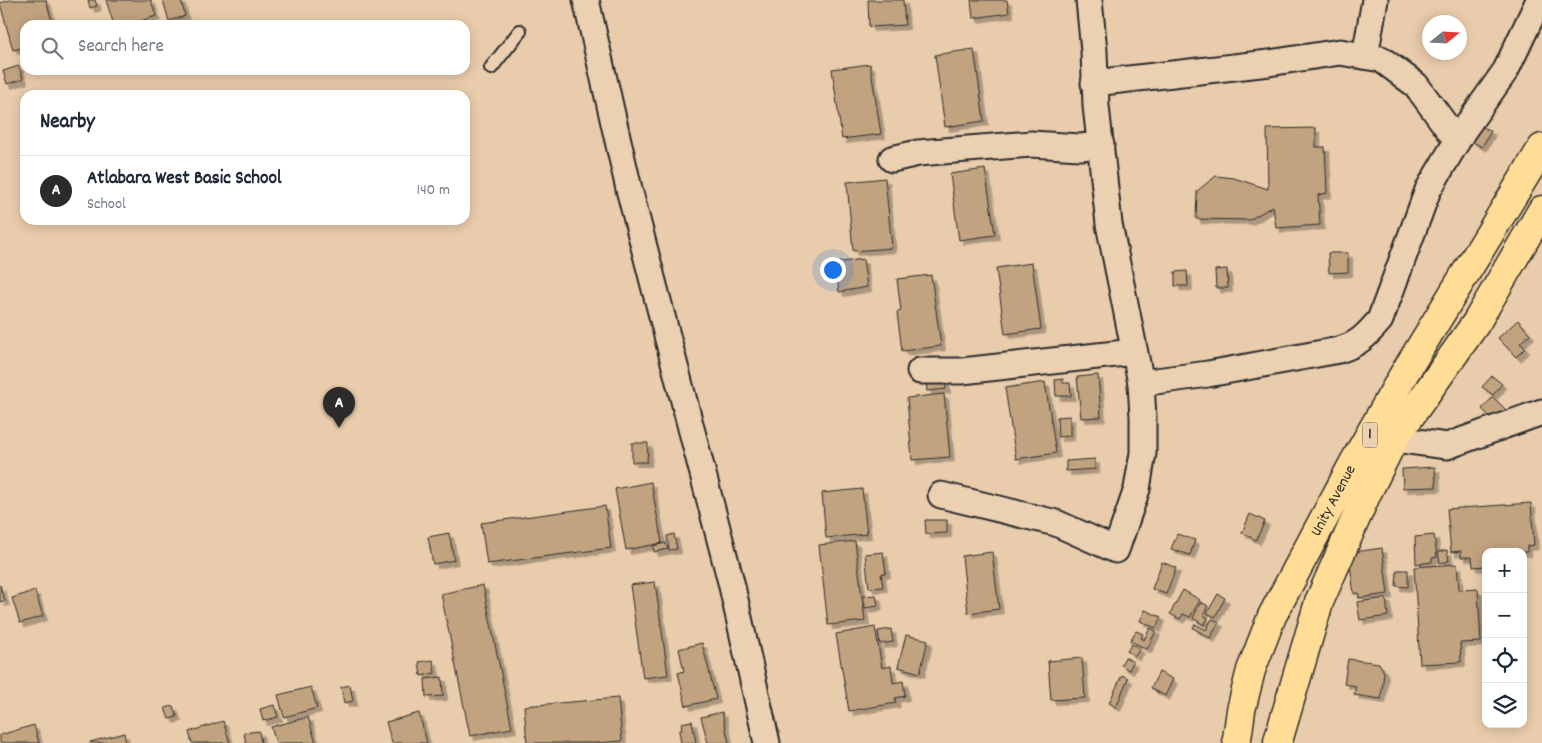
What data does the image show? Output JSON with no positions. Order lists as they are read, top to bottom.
{
  "streets": {
    "main road": ["1", "Unity Avenue"]
  },
  "crossings": [
    ["1", "Unity Avenue"]
  ],
  "north": "right",
  "page": {
    "search": "Search here",
    "heading": "Nearby",
    "list": [
      {
        "mark": "A",
        "name": "Atlabara West Basic School",
        "note": "School",
        "value": "140 m"
      }
    ],
    "pins": "A",
    "map_buttons": ["+", "−"]
  }
}
